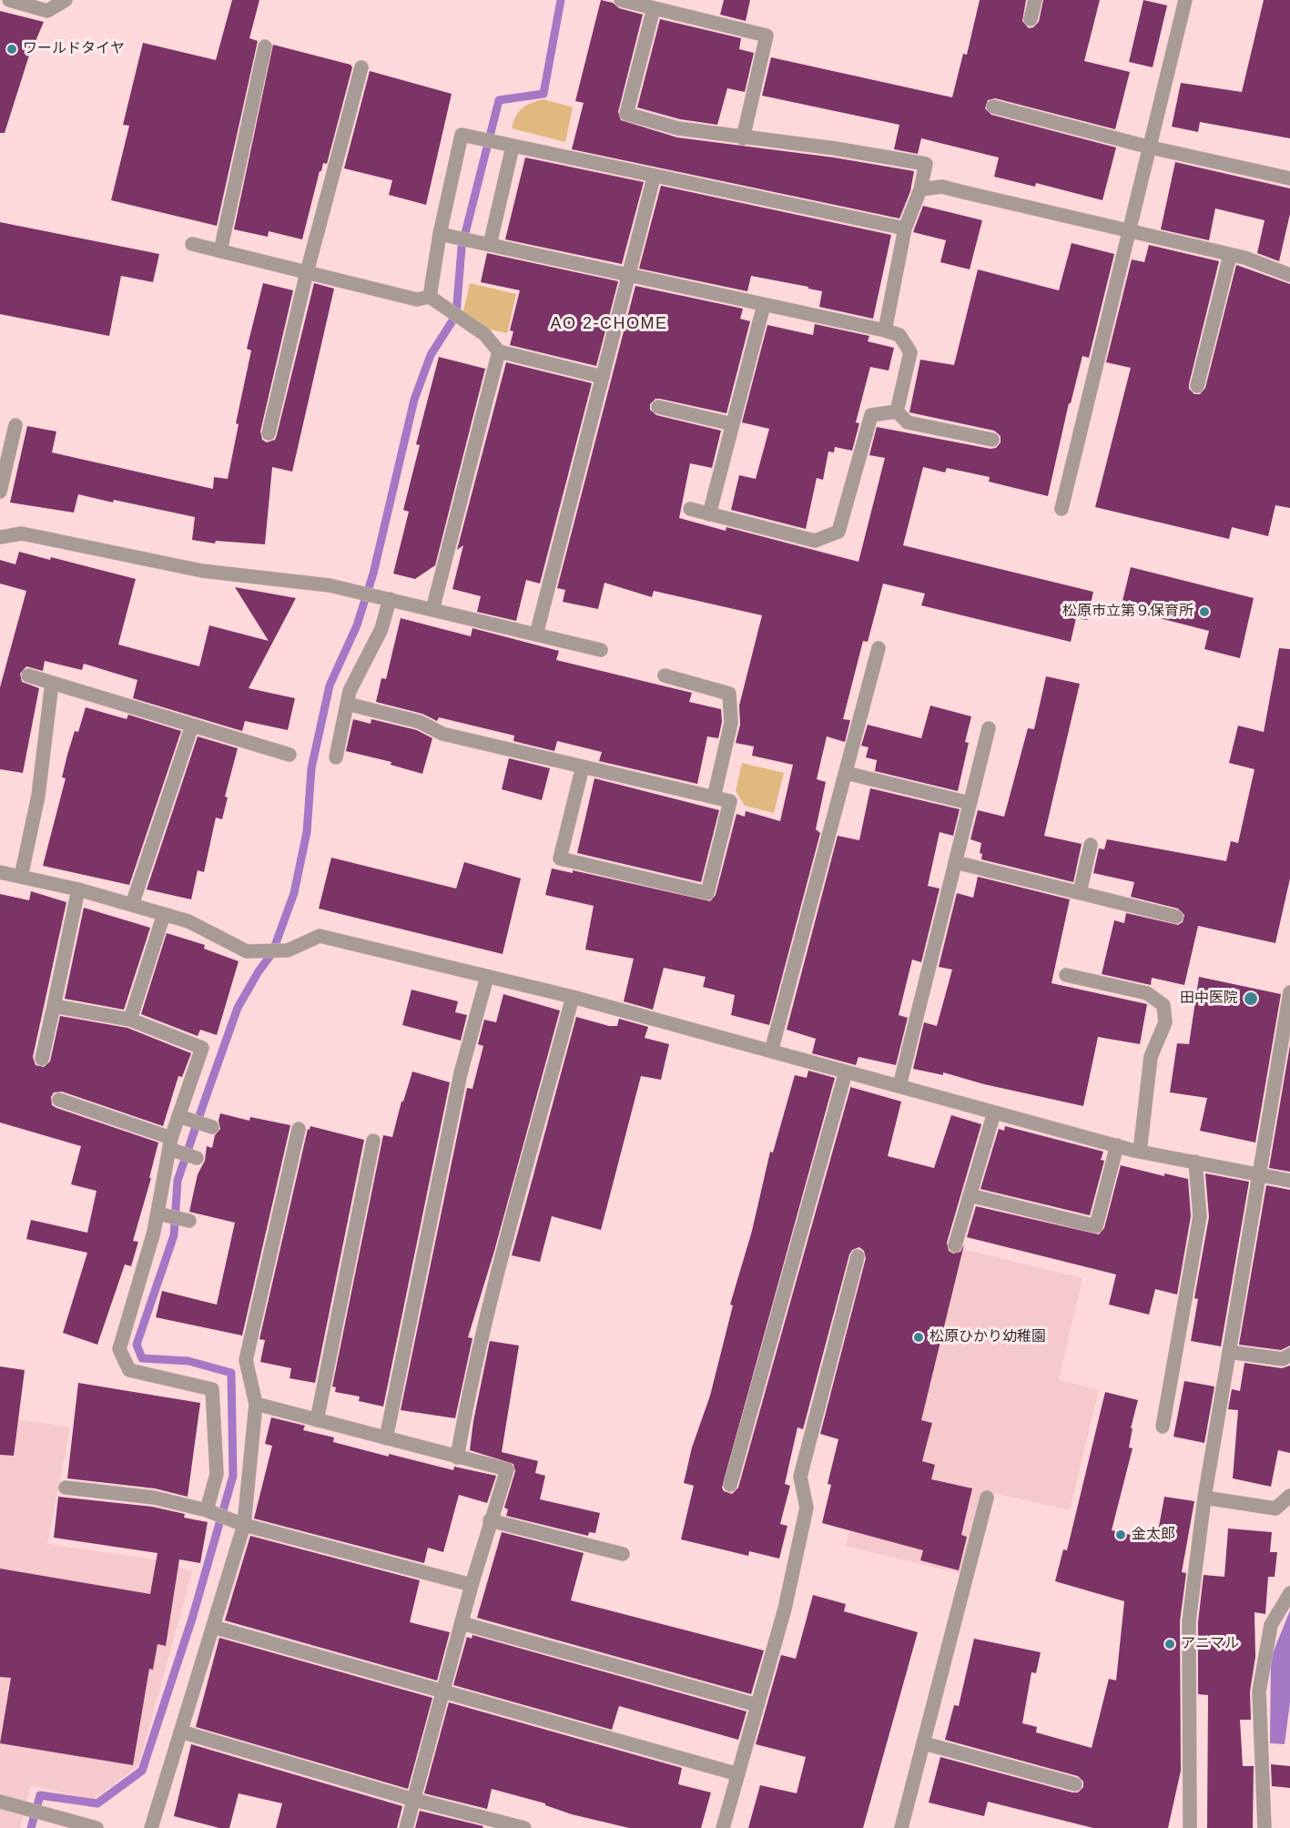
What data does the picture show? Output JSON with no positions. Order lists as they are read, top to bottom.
{
  "districts": ["AO 2-CHOME"],
  "places": [
    "ワールドタイヤ",
    "松原市立第９保育所",
    "田中医院",
    "松原ひかり幼稚園",
    "金太郎",
    "アニマル"
  ]
}
